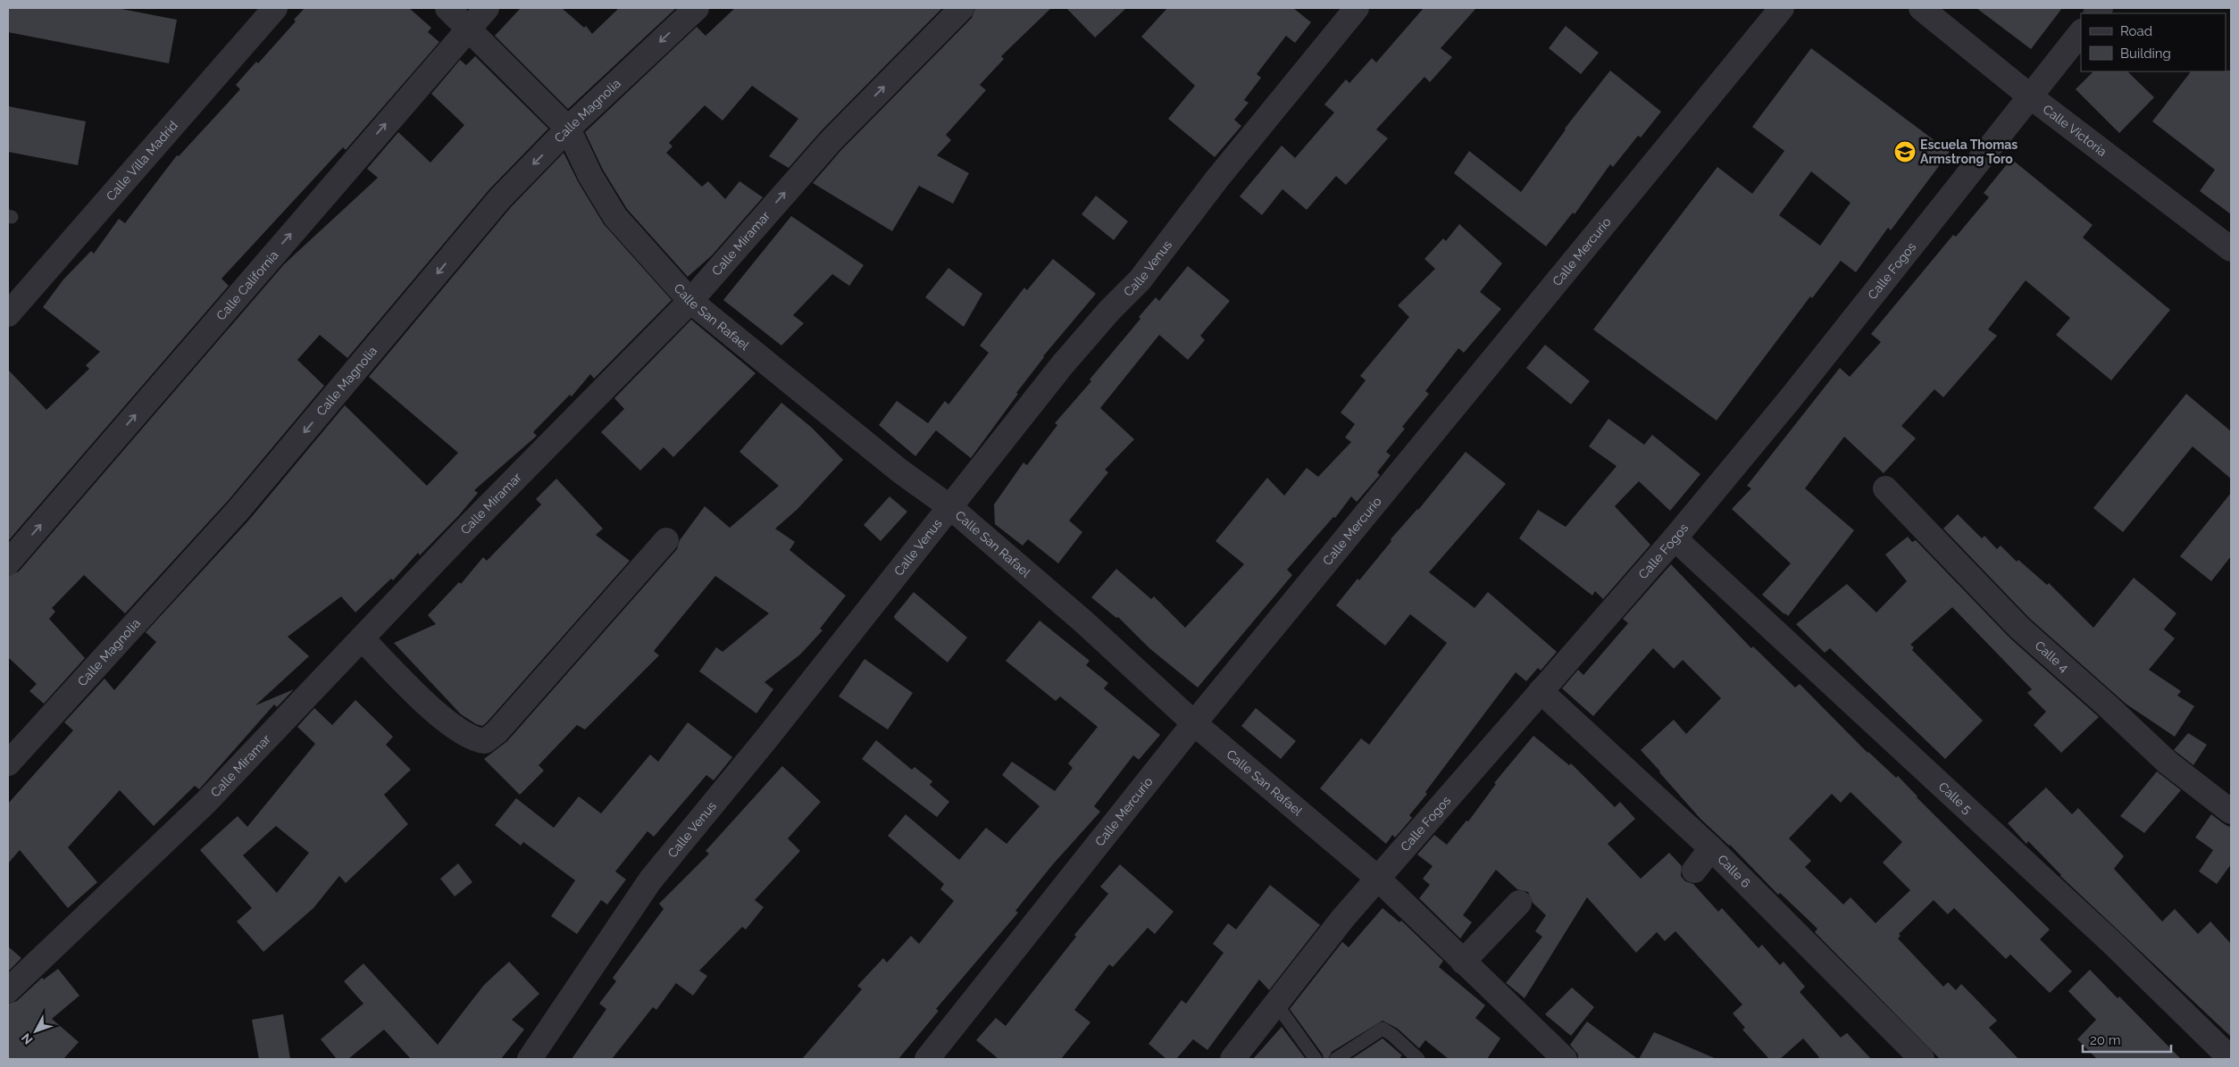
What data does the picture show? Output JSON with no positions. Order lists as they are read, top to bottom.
{
  "streets": {
    "street": [
      "Calle Magnolia",
      "Calle Victoria",
      "Calle Villa Madrid",
      "Calle Miramar",
      "Calle Mercurio",
      "Calle Venus",
      "Calle Fogos",
      "Calle California",
      "Calle San Rafael",
      "Calle 4",
      "Calle 5",
      "Calle 6"
    ]
  },
  "crossings": [
    ["Calle Magnolia", "Calle San Rafael"],
    ["Calle Victoria", "Calle Fogos"],
    ["Calle Miramar", "Calle San Rafael"],
    ["Calle Mercurio", "Calle San Rafael"],
    ["Calle Venus", "Calle San Rafael"],
    ["Calle Fogos", "Calle San Rafael"],
    ["Calle Fogos", "Calle 5"],
    ["Calle Fogos", "Calle 6"],
    ["Calle California", "Calle San Rafael"]
  ],
  "one_way": ["Calle Magnolia", "Calle California"],
  "places": {
    "school or university": ["Escuela Thomas Armstrong Toro"]
  },
  "legend": ["Road", "Building"],
  "scale_bar": "20 m",
  "north": "bottom left"
}
